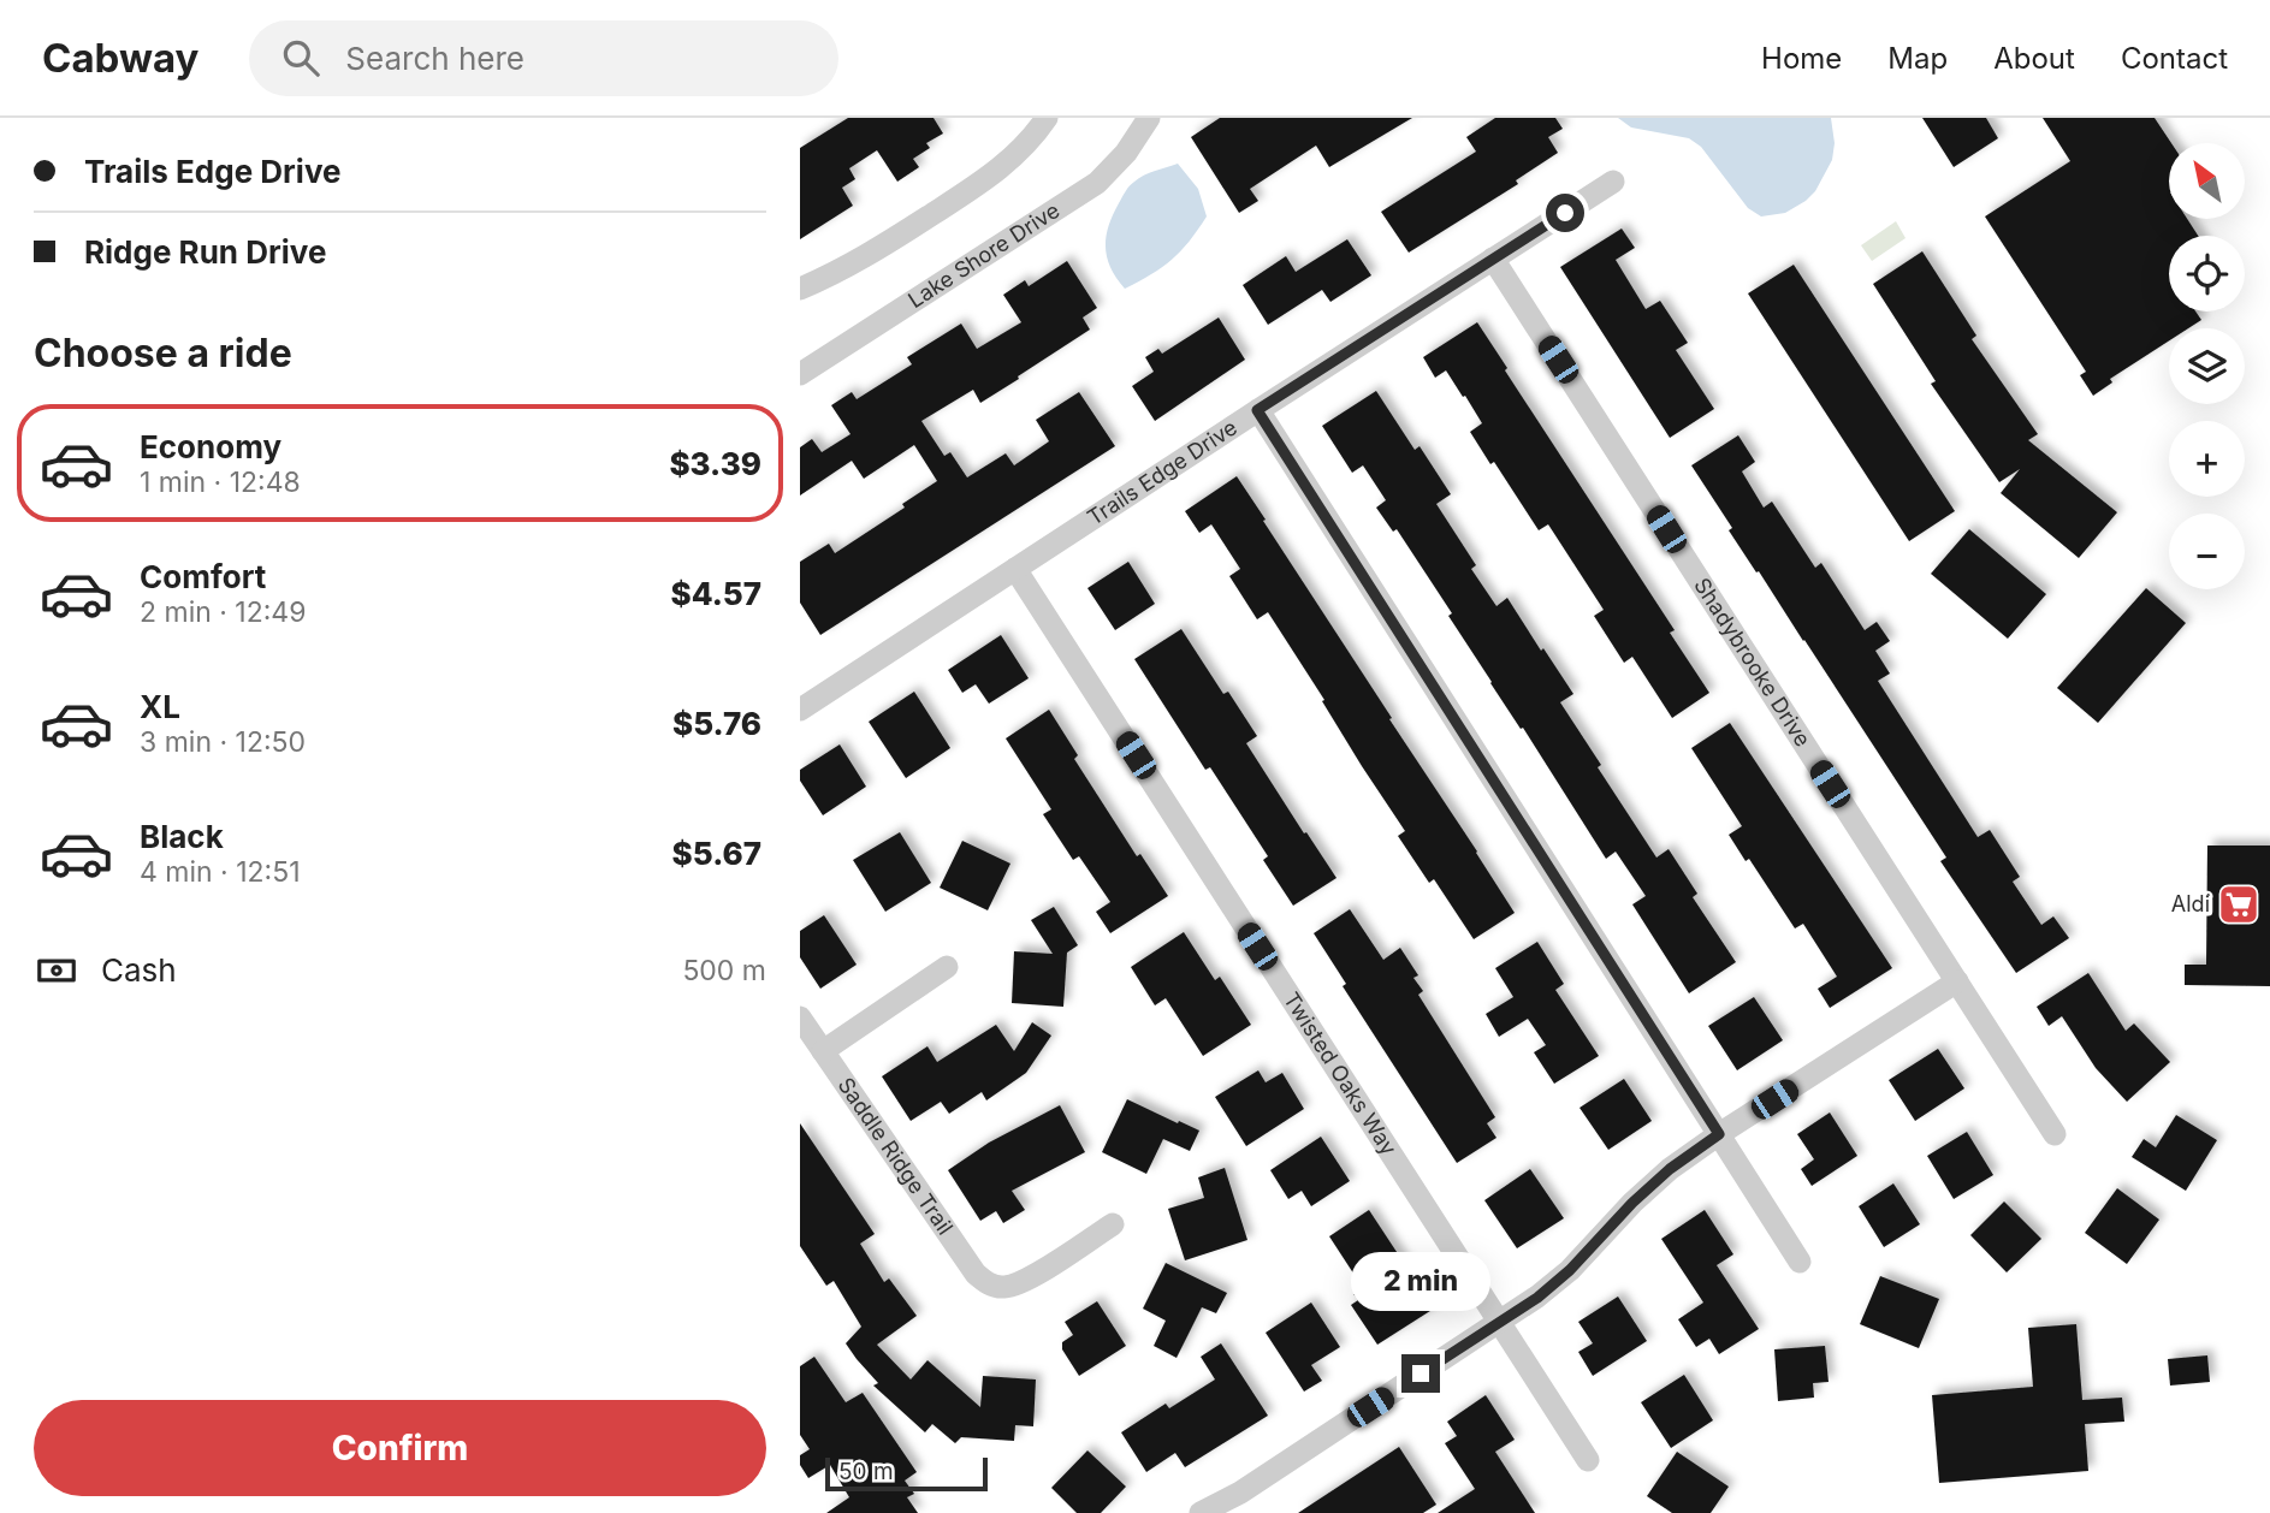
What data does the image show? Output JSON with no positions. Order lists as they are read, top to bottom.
{
  "streets": {
    "street": [
      "Lake Shore Drive",
      "Trails Edge Drive",
      "Shadybrooke Drive",
      "Twisted Oaks Way",
      "Saddle Ridge Trail"
    ]
  },
  "crossings": [
    ["Trails Edge Drive", "Shadybrooke Drive"],
    ["Trails Edge Drive", "Twisted Oaks Way"]
  ],
  "places": {
    "supermarket": ["Aldi"]
  },
  "scale_bar": "50 m",
  "north": "top left",
  "page": {
    "header": "Cabway",
    "search": "Search here",
    "nav": [
      "Home",
      "Map",
      "About",
      "Contact"
    ],
    "banner": ["Trails Edge Drive", "Ridge Run Drive"],
    "map_buttons": ["+", "−"],
    "heading": "Choose a ride",
    "list": [
      {
        "name": "Economy",
        "note": "1 min · 12:48",
        "value": "$3.39"
      },
      {
        "name": "Comfort",
        "note": "2 min · 12:49",
        "value": "$4.57"
      },
      {
        "name": "XL",
        "note": "3 min · 12:50",
        "value": "$5.76"
      },
      {
        "name": "Black",
        "note": "4 min · 12:51",
        "value": "$5.67"
      }
    ],
    "pay": ["Cash", "500 m"],
    "bubble": "2 min",
    "buttons": "Confirm",
    "scale": "50 m"
  }
}
